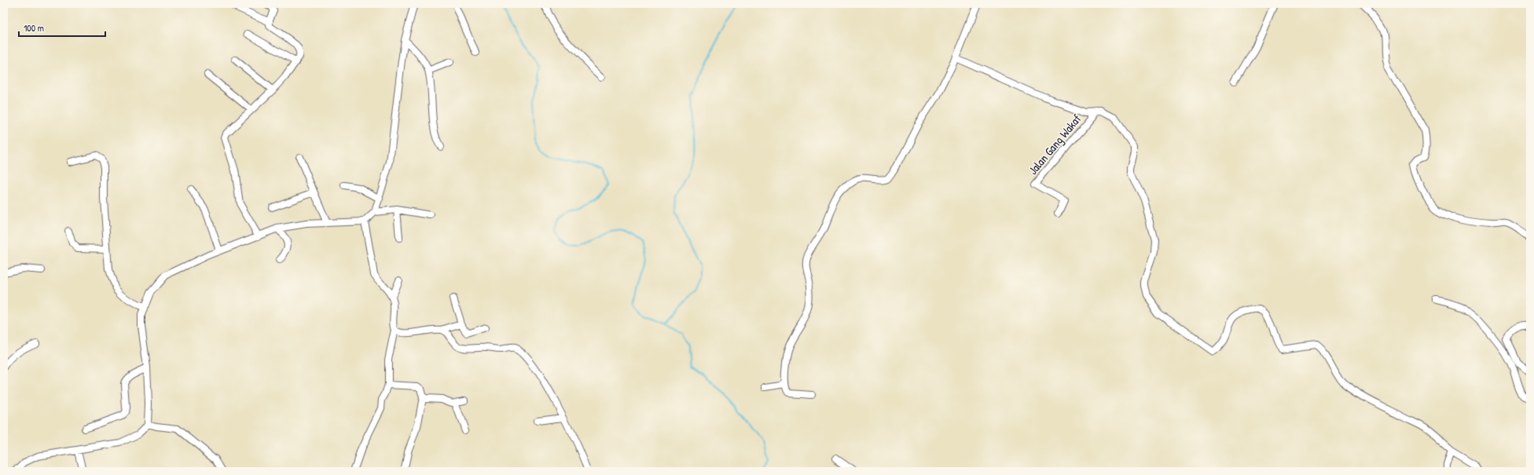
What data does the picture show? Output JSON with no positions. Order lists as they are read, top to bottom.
{
  "streets": {
    "street": ["Jalan Gang Wakaf"]
  },
  "scale_bar": "100 m"
}
